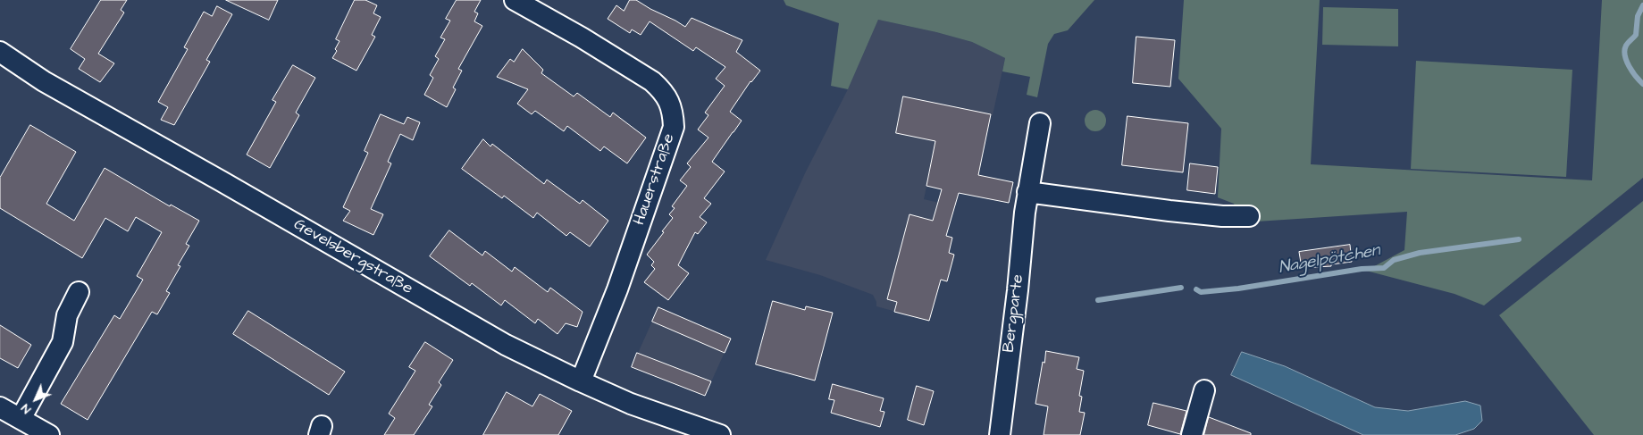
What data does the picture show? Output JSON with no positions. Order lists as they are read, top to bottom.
{
  "streets": {
    "street": ["Hauerstraße", "Gevelsbergstraße", "Bergparte"]
  },
  "crossings": [
    ["Hauerstraße", "Gevelsbergstraße"]
  ],
  "water": ["Nagelpötchen"],
  "north": "bottom left"
}
